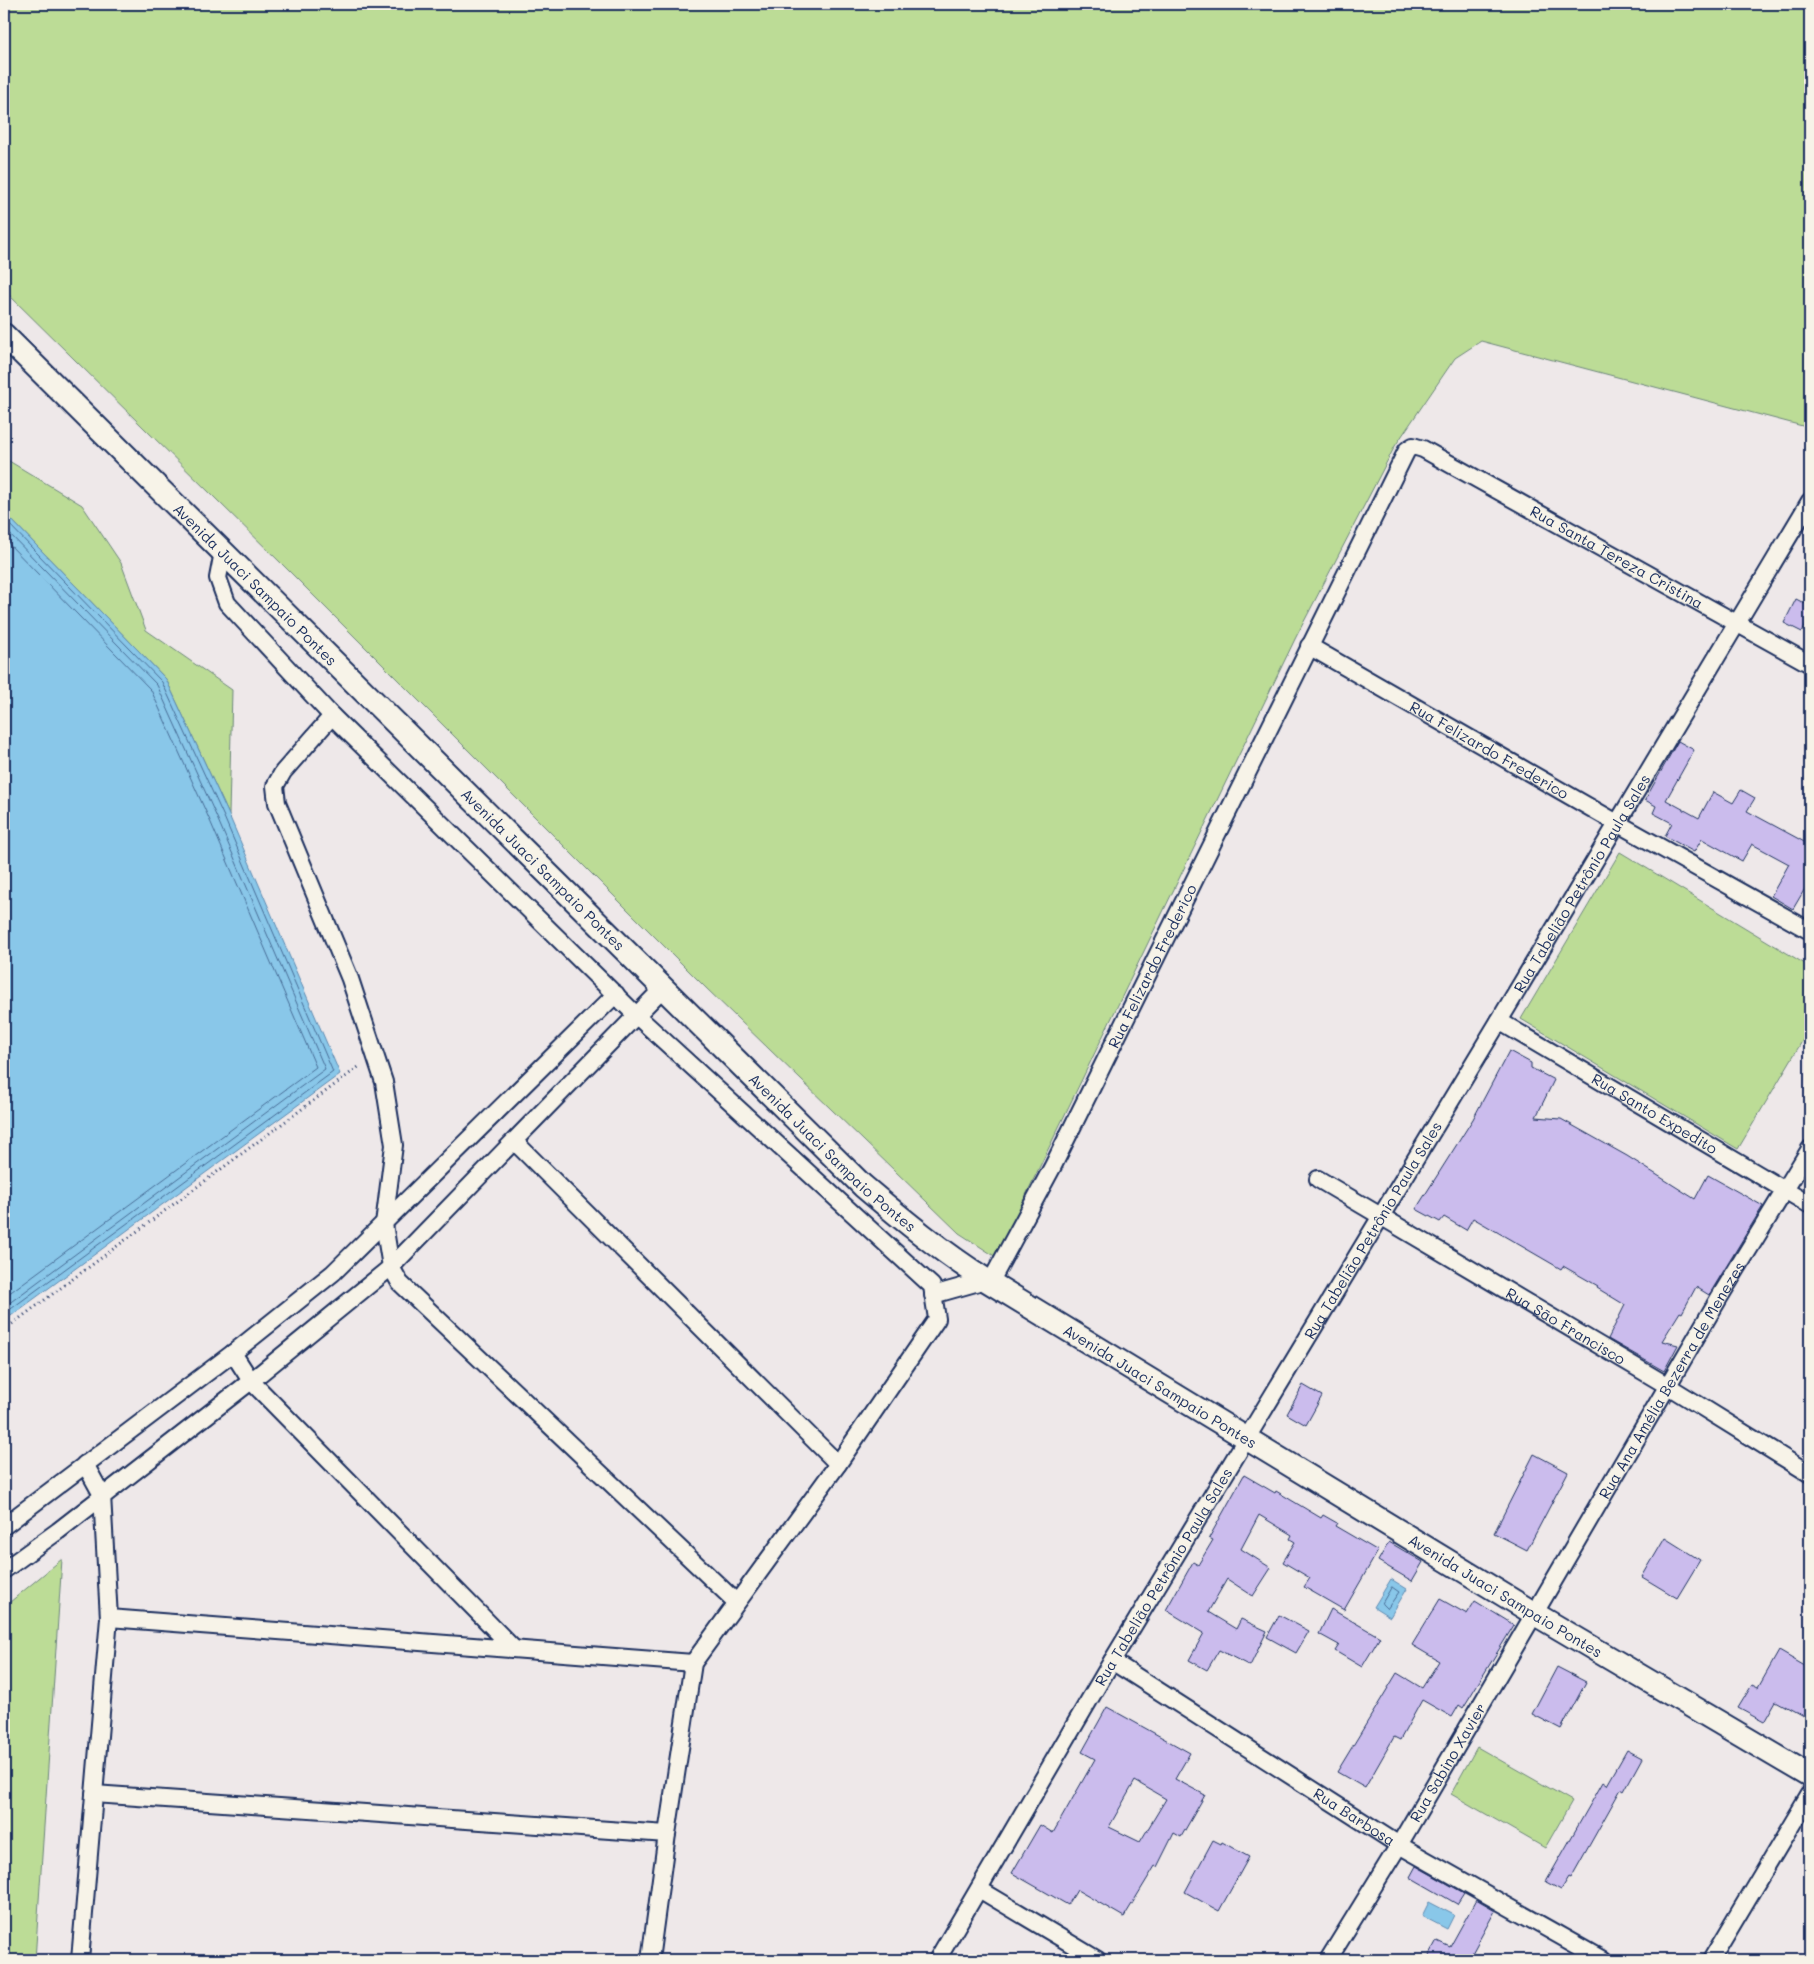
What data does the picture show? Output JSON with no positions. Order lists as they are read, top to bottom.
{
  "streets": {
    "main road": ["Avenida Juaci Sampaio Pontes"],
    "street": [
      "Rua Santa Tereza Cristina",
      "Rua Felizardo Frederico",
      "Rua Tabelião Petrônio Paula Sales",
      "Rua Santo Expedito",
      "Rua São Francisco",
      "Rua Ana Amélia Bezerra de Menezes",
      "Rua Sabino Xavier",
      "Rua Barbosa"
    ]
  },
  "crossings": [
    ["Rua Santa Tereza Cristina", "Rua Felizardo Frederico"],
    ["Rua Santa Tereza Cristina", "Rua Tabelião Petrônio Paula Sales"],
    ["Avenida Juaci Sampaio Pontes", "Rua Felizardo Frederico"],
    ["Avenida Juaci Sampaio Pontes", "Rua Tabelião Petrônio Paula Sales"],
    ["Avenida Juaci Sampaio Pontes", "Rua Ana Amélia Bezerra de Menezes"],
    ["Avenida Juaci Sampaio Pontes", "Rua Sabino Xavier"],
    ["Rua Felizardo Frederico", "Rua Tabelião Petrônio Paula Sales"],
    ["Rua Tabelião Petrônio Paula Sales", "Rua Santo Expedito"],
    ["Rua Tabelião Petrônio Paula Sales", "Rua São Francisco"],
    ["Rua Tabelião Petrônio Paula Sales", "Rua Barbosa"],
    ["Rua Santo Expedito", "Rua Ana Amélia Bezerra de Menezes"],
    ["Rua São Francisco", "Rua Ana Amélia Bezerra de Menezes"],
    ["Rua Ana Amélia Bezerra de Menezes", "Rua Sabino Xavier"],
    ["Rua Sabino Xavier", "Rua Barbosa"]
  ]
}
